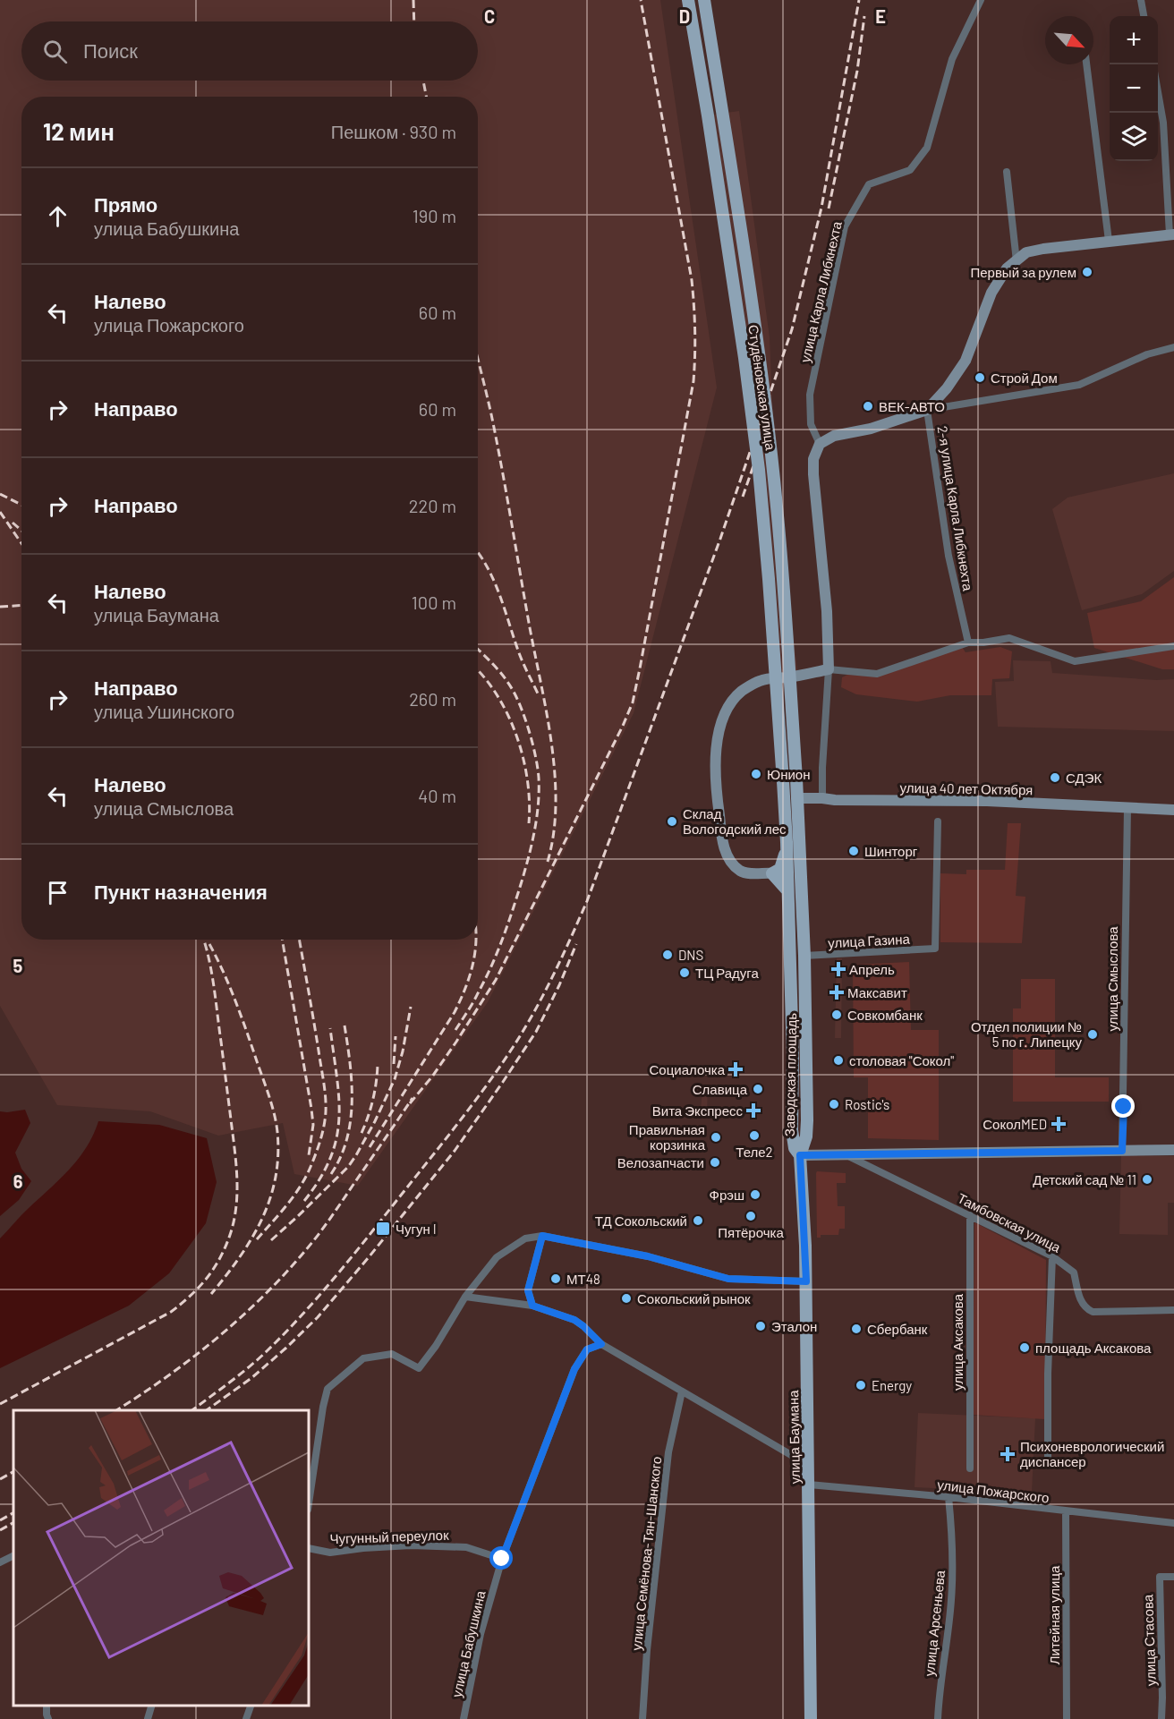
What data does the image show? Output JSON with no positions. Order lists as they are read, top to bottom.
{
  "streets": {
    "main road": ["Студёновская улица", "Заводская площадь", "улица Баумана"],
    "street": [
      "улица Карла Либкнехта",
      "2-я улица Карла Либкнехта",
      "улица 40 лет Октября",
      "улица Газина",
      "улица Смыслова",
      "Тамбовская улица",
      "улица Аксакова",
      "улица Пожарского",
      "Чугунный переулок",
      "улица Семёнова-Тян-Шанского",
      "Литейная улица",
      "улица Арсеньева",
      "улица Стасова",
      "улица Бабушкина"
    ]
  },
  "crossings": [
    ["Студёновская улица", "Заводская площадь"],
    ["улица 40 лет Октября", "улица Смыслова"],
    ["улица 40 лет Октября", "Заводская площадь"],
    ["улица Газина", "Заводская площадь"],
    ["Заводская площадь", "улица Баумана"],
    ["Тамбовская улица", "улица Аксакова"],
    ["улица Баумана", "улица Пожарского"],
    ["улица Пожарского", "Литейная улица"],
    ["улица Пожарского", "улица Арсеньева"],
    ["Чугунный переулок", "улица Бабушкина"]
  ],
  "places": {
    "other": [
      "Первый за рулем",
      "Строй Дом",
      "ВЕК-АВТО",
      "Юнион",
      "СДЭК",
      "Склад Вологодский лес",
      "Шинторг",
      "DNS",
      "ТЦ Радуга",
      "Совкомбанк",
      "Отдел полиции № 5 по г. Липецку",
      "столовая \"Сокол\"",
      "Славица",
      "Rostic's",
      "Теле2",
      "Правильная корзинка",
      "Велозапчасти",
      "Детский сад № 11",
      "Фрэш",
      "Пятёрочка",
      "ТД Сокольский",
      "МТ48",
      "Сокольский рынок",
      "Эталон",
      "Сбербанк",
      "площадь Аксакова",
      "Energy"
    ],
    "health": [
      "Апрель",
      "Максавит",
      "Социалочка",
      "Вита Экспресс",
      "СоколMED",
      "Психоневрологический диспансер"
    ],
    "transit": ["Чугун I"]
  },
  "north": "bottom right",
  "page": {
    "map_buttons": ["+", "−"],
    "search": "Поиск",
    "heading": ["12 мин", "Пешком · 930 m"],
    "list": [
      ["Прямо", "улица Бабушкина", "190 m"],
      ["Налево", "улица Пожарского", "60 m"],
      ["Направо", "60 m"],
      ["Направо", "220 m"],
      ["Налево", "улица Баумана", "100 m"],
      ["Направо", "улица Ушинского", "260 m"],
      ["Налево", "улица Смыслова", "40 m"],
      "Пункт назначения"
    ]
  },
  "grid": {
    "columns": ["C", "D", "E"],
    "rows": ["5", "6"]
  }
}
